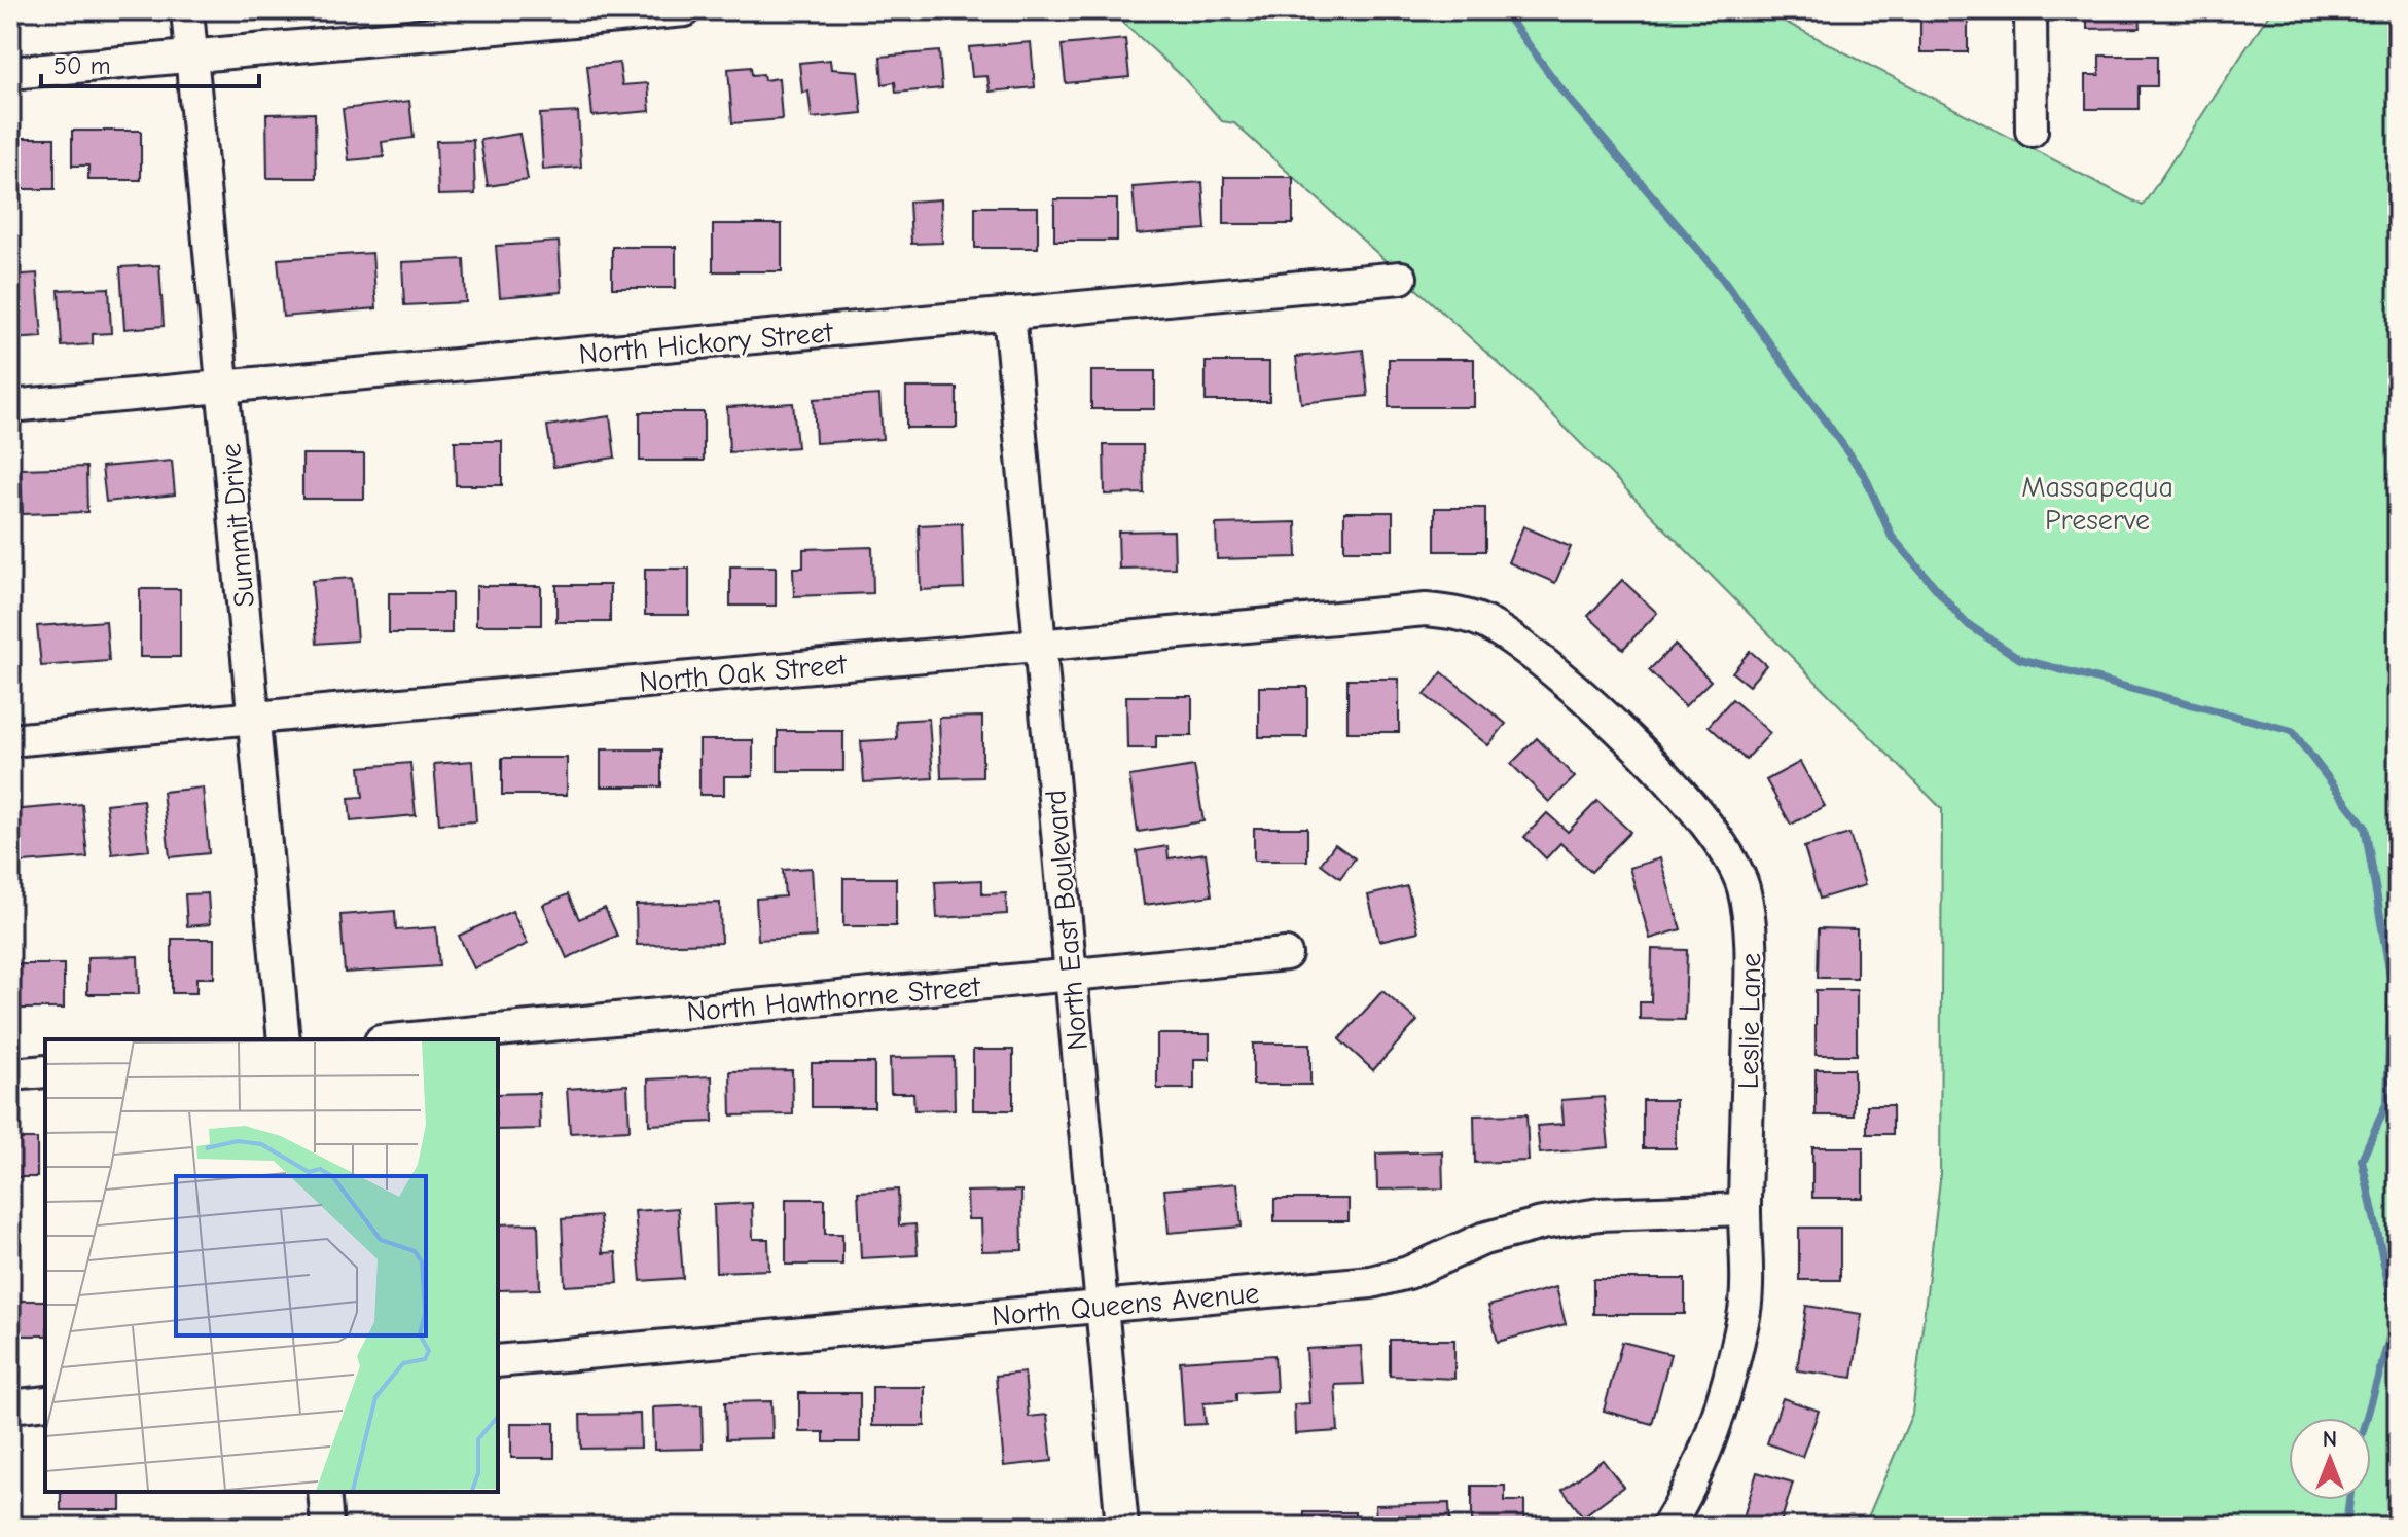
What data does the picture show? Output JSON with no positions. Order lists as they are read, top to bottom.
{
  "streets": {
    "street": [
      "North Hickory Street",
      "Summit Drive",
      "North Oak Street",
      "North East Boulevard",
      "North Hawthorne Street",
      "Leslie Lane",
      "North Queens Avenue"
    ]
  },
  "crossings": [
    ["North Hickory Street", "Summit Drive"],
    ["North Hickory Street", "North East Boulevard"],
    ["Summit Drive", "North Oak Street"],
    ["North Oak Street", "North East Boulevard"],
    ["North Oak Street", "Leslie Lane"],
    ["North East Boulevard", "North Hawthorne Street"],
    ["North East Boulevard", "North Queens Avenue"],
    ["Leslie Lane", "North Queens Avenue"]
  ],
  "parks": ["Massapequa Preserve"],
  "scale_bar": "50 m",
  "north": "top"
}
